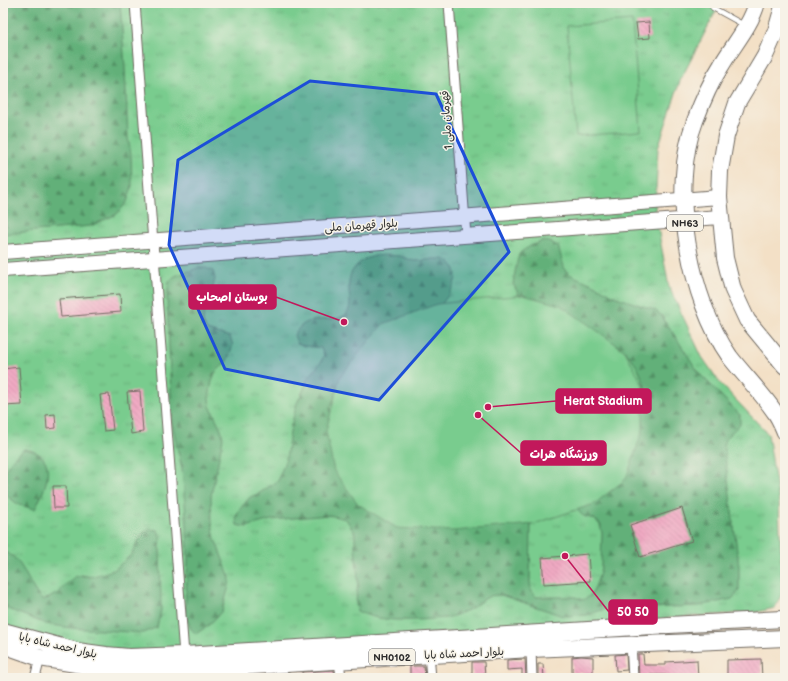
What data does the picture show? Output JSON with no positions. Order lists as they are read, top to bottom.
{
  "streets": {
    "highway": ["NH63", "بلوار احمد شاه بابا", "NH0102"],
    "main road": ["بلوار قهرمان ملی"],
    "street": ["قهرمان ملی 1"]
  },
  "crossings": [
    ["قهرمان ملی 1", "بلوار قهرمان ملی"],
    ["NH63", "بلوار قهرمان ملی"]
  ],
  "places": [
    "بوستان اصحاب",
    "Herat Stadium",
    "ورزشگاه هرات",
    "50 50"
  ]
}
